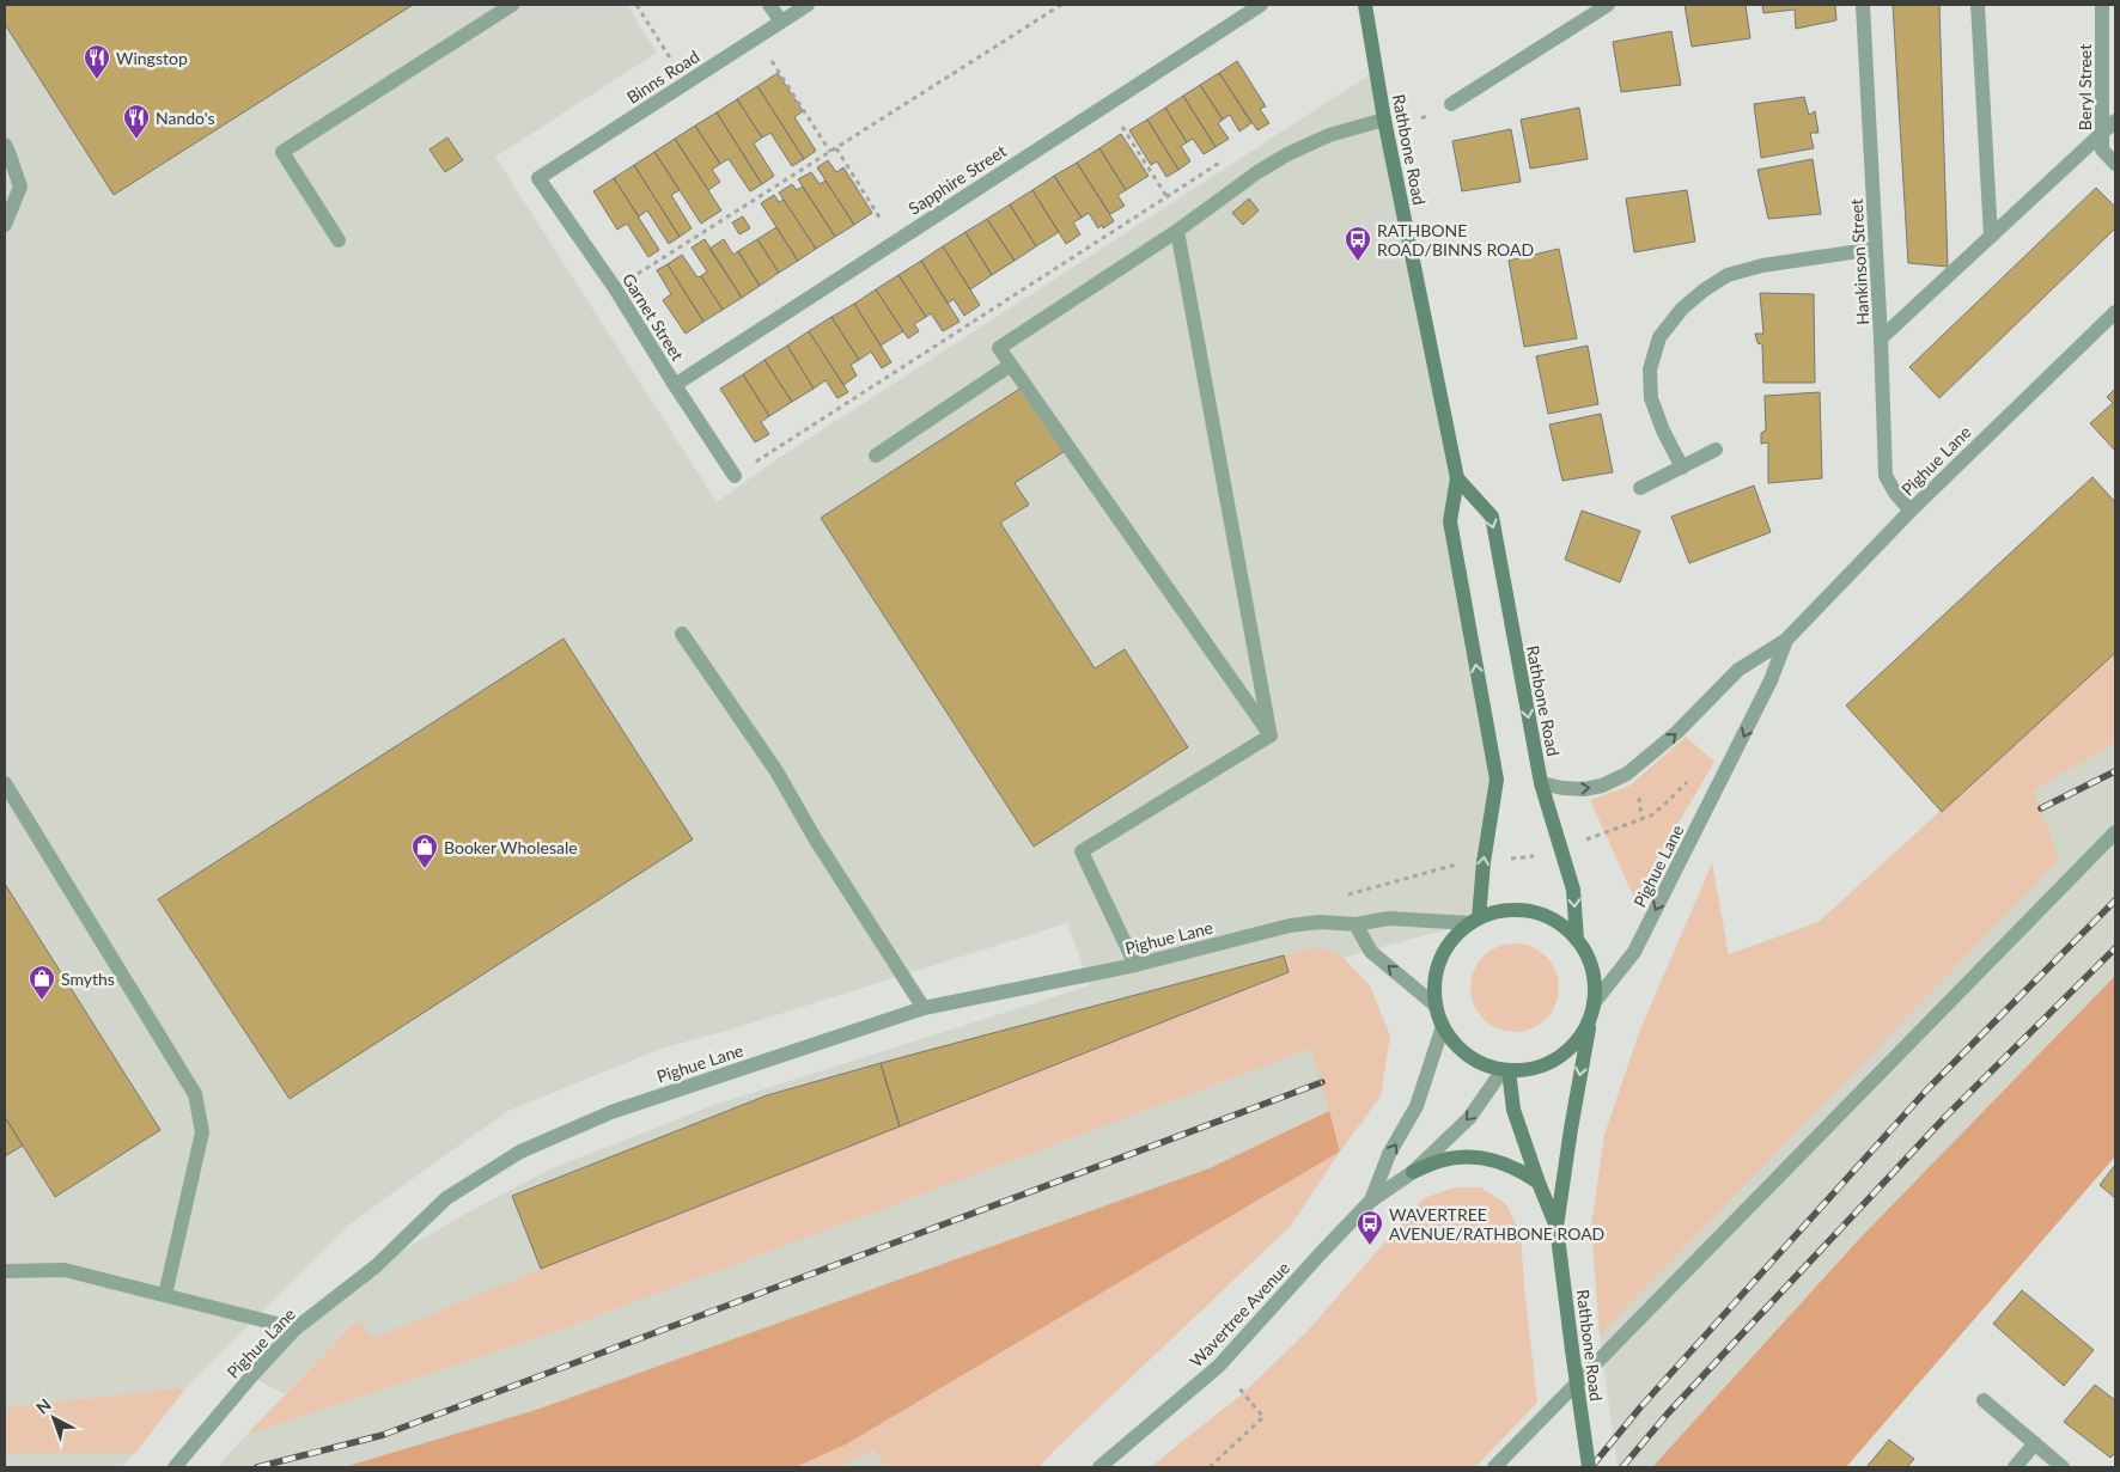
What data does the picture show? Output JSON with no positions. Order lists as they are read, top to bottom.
{
  "streets": {
    "main road": ["Rathbone Road"],
    "street": [
      "Binns Road",
      "Beryl Street",
      "Sapphire Street",
      "Hankinson Street",
      "Garnet Street",
      "Pighue Lane",
      "Wavertree Avenue"
    ]
  },
  "crossings": [
    ["Binns Road", "Garnet Street"],
    ["Rathbone Road", "Pighue Lane"],
    ["Rathbone Road", "Wavertree Avenue"],
    ["Sapphire Street", "Garnet Street"],
    ["Hankinson Street", "Pighue Lane"],
    ["Pighue Lane", "Wavertree Avenue"]
  ],
  "places": {
    "restaurant": ["Wingstop", "Nando's"],
    "bus stop": ["RATHBONE ROAD/BINNS ROAD", "WAVERTREE AVENUE/RATHBONE ROAD"],
    "shop": ["Booker Wholesale", "Smyths"]
  },
  "north": "top left"
}
